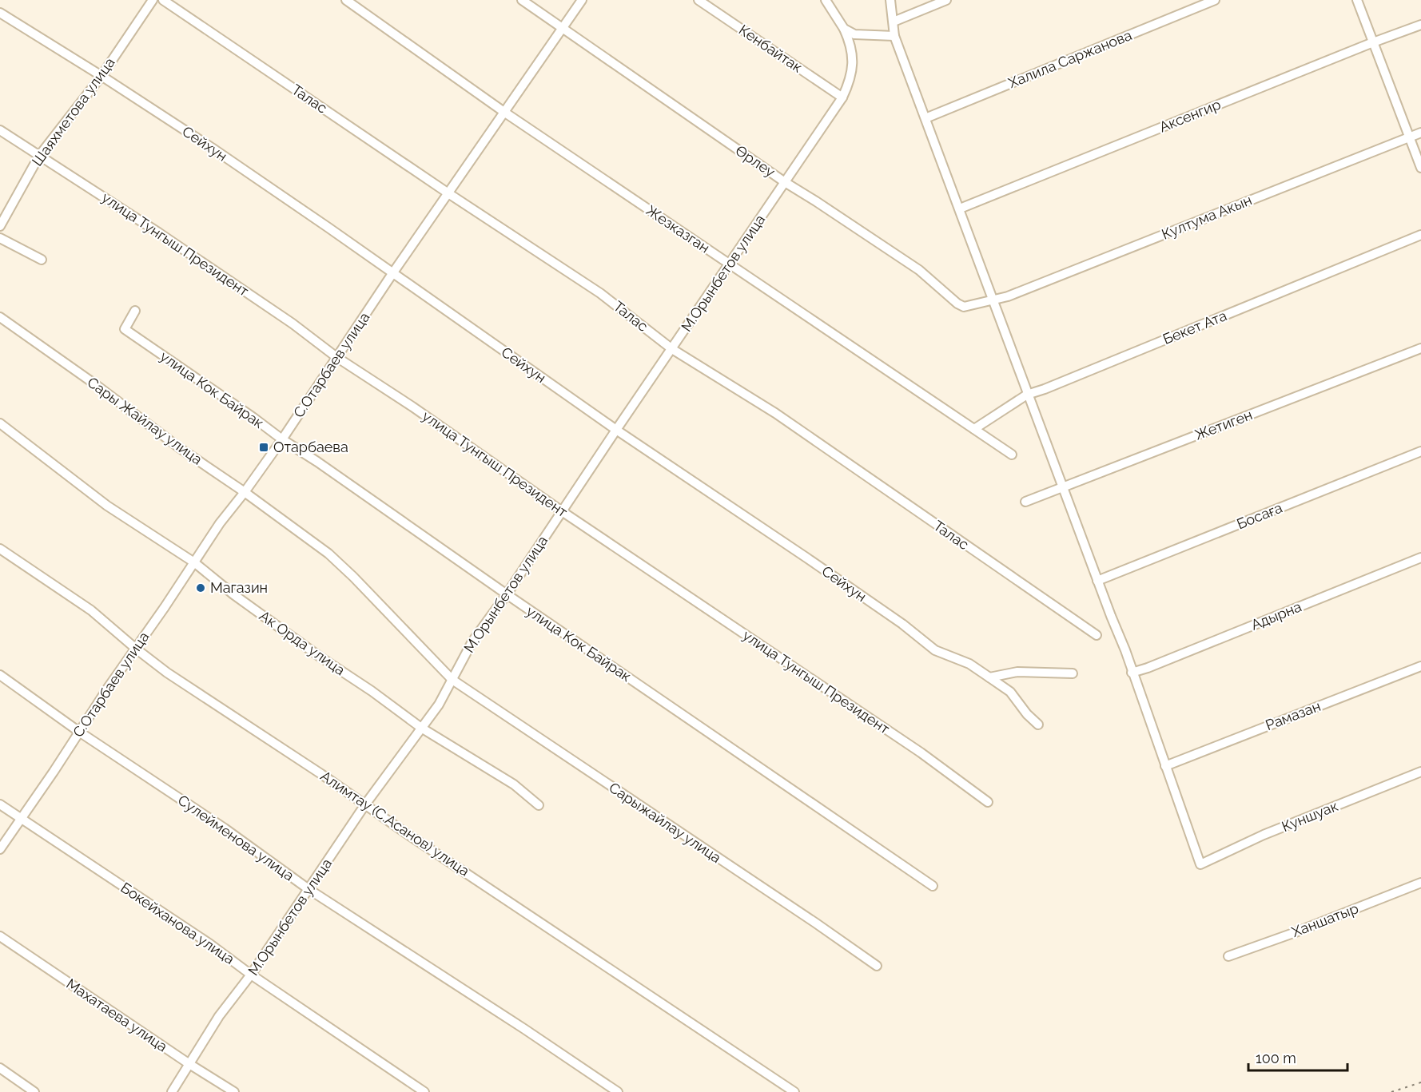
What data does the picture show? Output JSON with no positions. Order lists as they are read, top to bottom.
{
  "streets": {
    "street": [
      "Кенбайтак",
      "Халила Саржанова",
      "Талас",
      "Шаяхметова улица",
      "Аксенгир",
      "Сейхун",
      "Өрлеу",
      "Култума Акын",
      "Жезказган",
      "улица Тунгыш Президент",
      "М.Орынбетов улица",
      "Бекет Ата",
      "С.Отарбаев улица",
      "улица Кок Байрак",
      "Сары Жайлау улица",
      "Жетиген",
      "Босаға",
      "Адырна",
      "Ак Орда улица",
      "Рамазан",
      "Куншуак",
      "Сарыжайлау улица",
      "Алимтау (С.Асанов) улица",
      "Сулейменова улица",
      "Ханшатыр",
      "Бокейханова улица",
      "Махатаева улица"
    ]
  },
  "crossings": [
    ["Кенбайтак", "М.Орынбетов улица"],
    ["Талас", "М.Орынбетов улица"],
    ["Талас", "С.Отарбаев улица"],
    ["Шаяхметова улица", "Сейхун"],
    ["Шаяхметова улица", "улица Тунгыш Президент"],
    ["Сейхун", "М.Орынбетов улица"],
    ["Сейхун", "С.Отарбаев улица"],
    ["Өрлеу", "Култума Акын"],
    ["Өрлеу", "М.Орынбетов улица"],
    ["Өрлеу", "С.Отарбаев улица"],
    ["Жезказган", "М.Орынбетов улица"],
    ["Жезказган", "Бекет Ата"],
    ["Жезказган", "С.Отарбаев улица"],
    ["улица Тунгыш Президент", "М.Орынбетов улица"],
    ["улица Тунгыш Президент", "С.Отарбаев улица"],
    ["М.Орынбетов улица", "улица Кок Байрак"],
    ["М.Орынбетов улица", "Ак Орда улица"],
    ["М.Орынбетов улица", "Сарыжайлау улица"],
    ["М.Орынбетов улица", "Алимтау (С.Асанов) улица"],
    ["М.Орынбетов улица", "Сулейменова улица"],
    ["М.Орынбетов улица", "Бокейханова улица"],
    ["М.Орынбетов улица", "Махатаева улица"],
    ["С.Отарбаев улица", "улица Кок Байрак"],
    ["С.Отарбаев улица", "Сары Жайлау улица"],
    ["С.Отарбаев улица", "Ак Орда улица"],
    ["С.Отарбаев улица", "Алимтау (С.Асанов) улица"],
    ["С.Отарбаев улица", "Сулейменова улица"],
    ["С.Отарбаев улица", "Бокейханова улица"],
    ["Сары Жайлау улица", "Сарыжайлау улица"],
    ["Рамазан", "Куншуак"]
  ],
  "places": {
    "transit": ["Отарбаева"],
    "other": ["Магазин"]
  },
  "scale_bar": "100 m"
}
